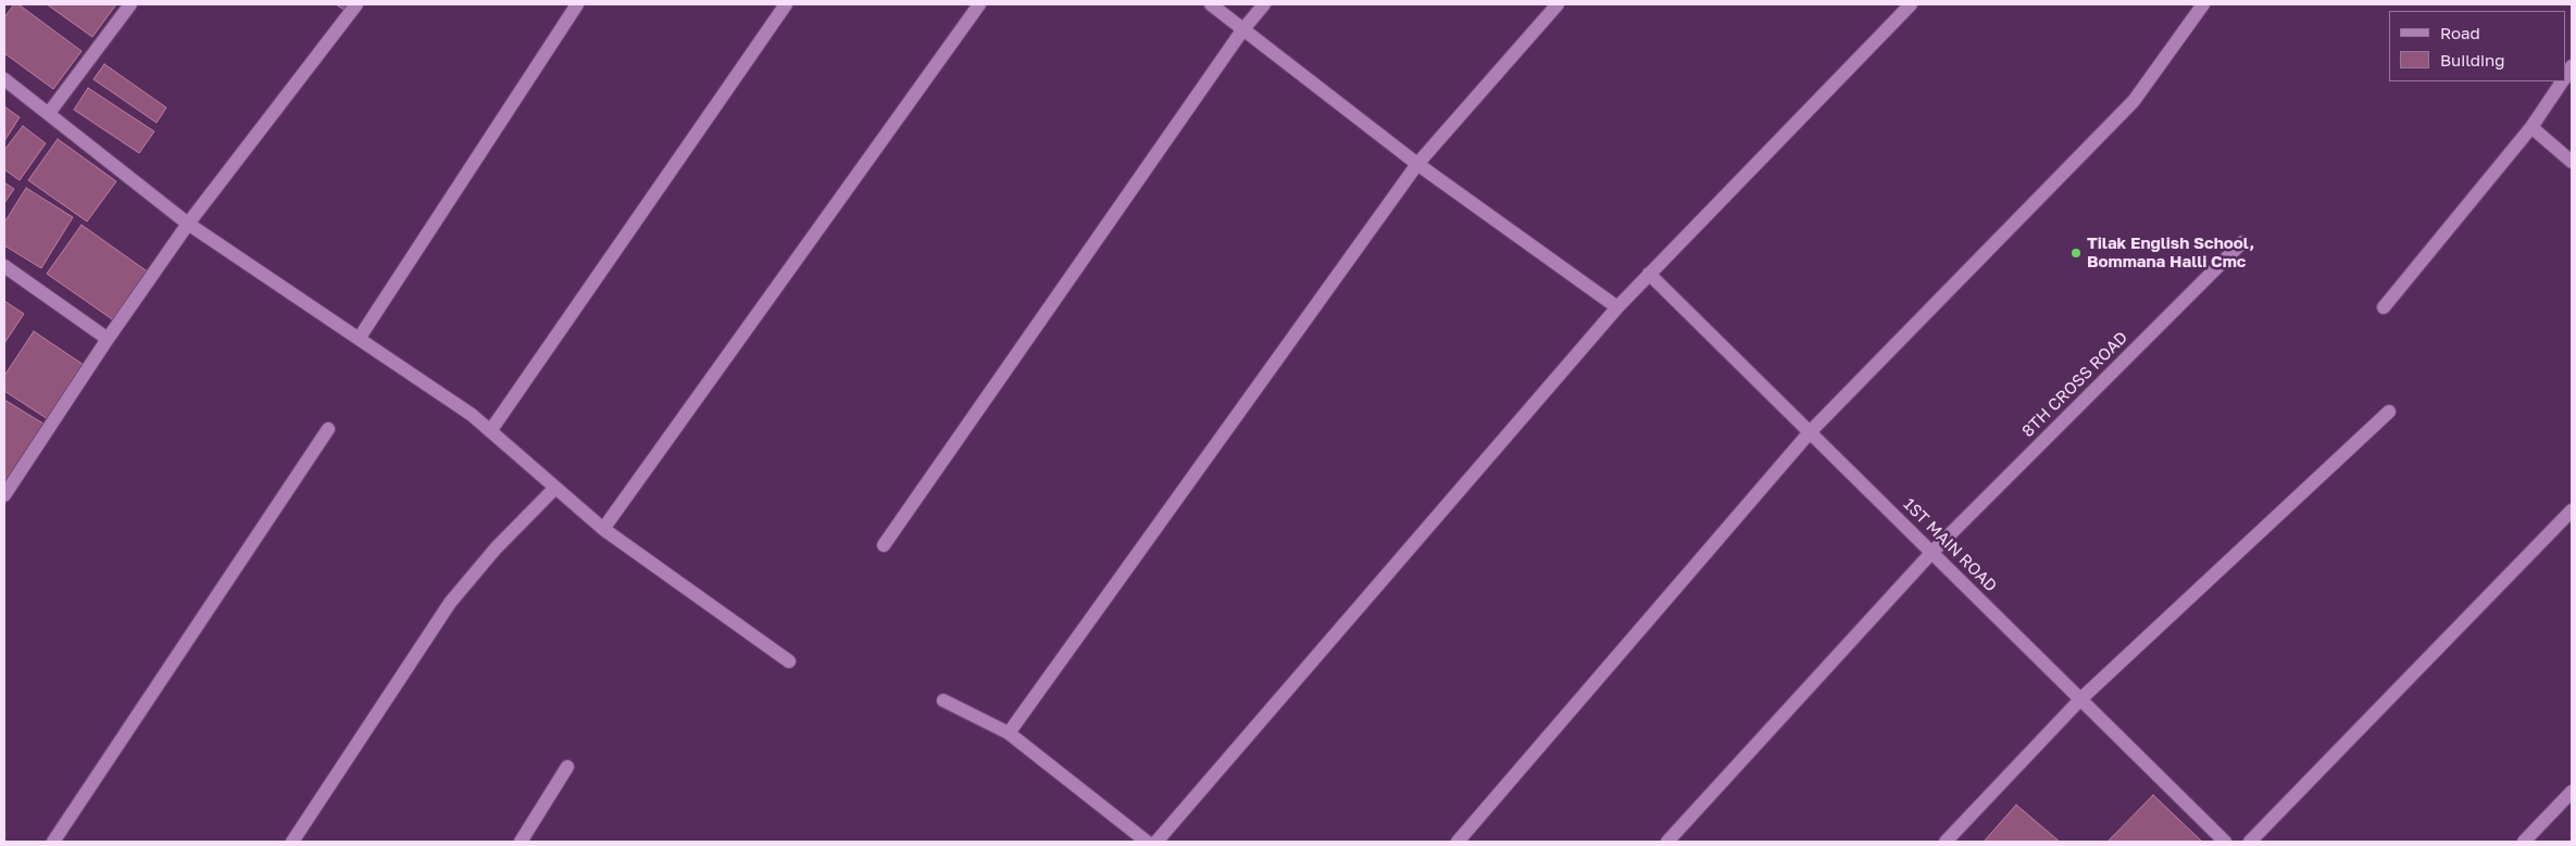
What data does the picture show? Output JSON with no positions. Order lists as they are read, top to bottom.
{
  "streets": {
    "street": ["8TH CROSS ROAD", "1ST MAIN ROAD"]
  },
  "crossings": [
    ["8TH CROSS ROAD", "1ST MAIN ROAD"]
  ],
  "places": ["Tilak English School, Bommana Halli Cmc"],
  "legend": ["Road", "Building"]
}
